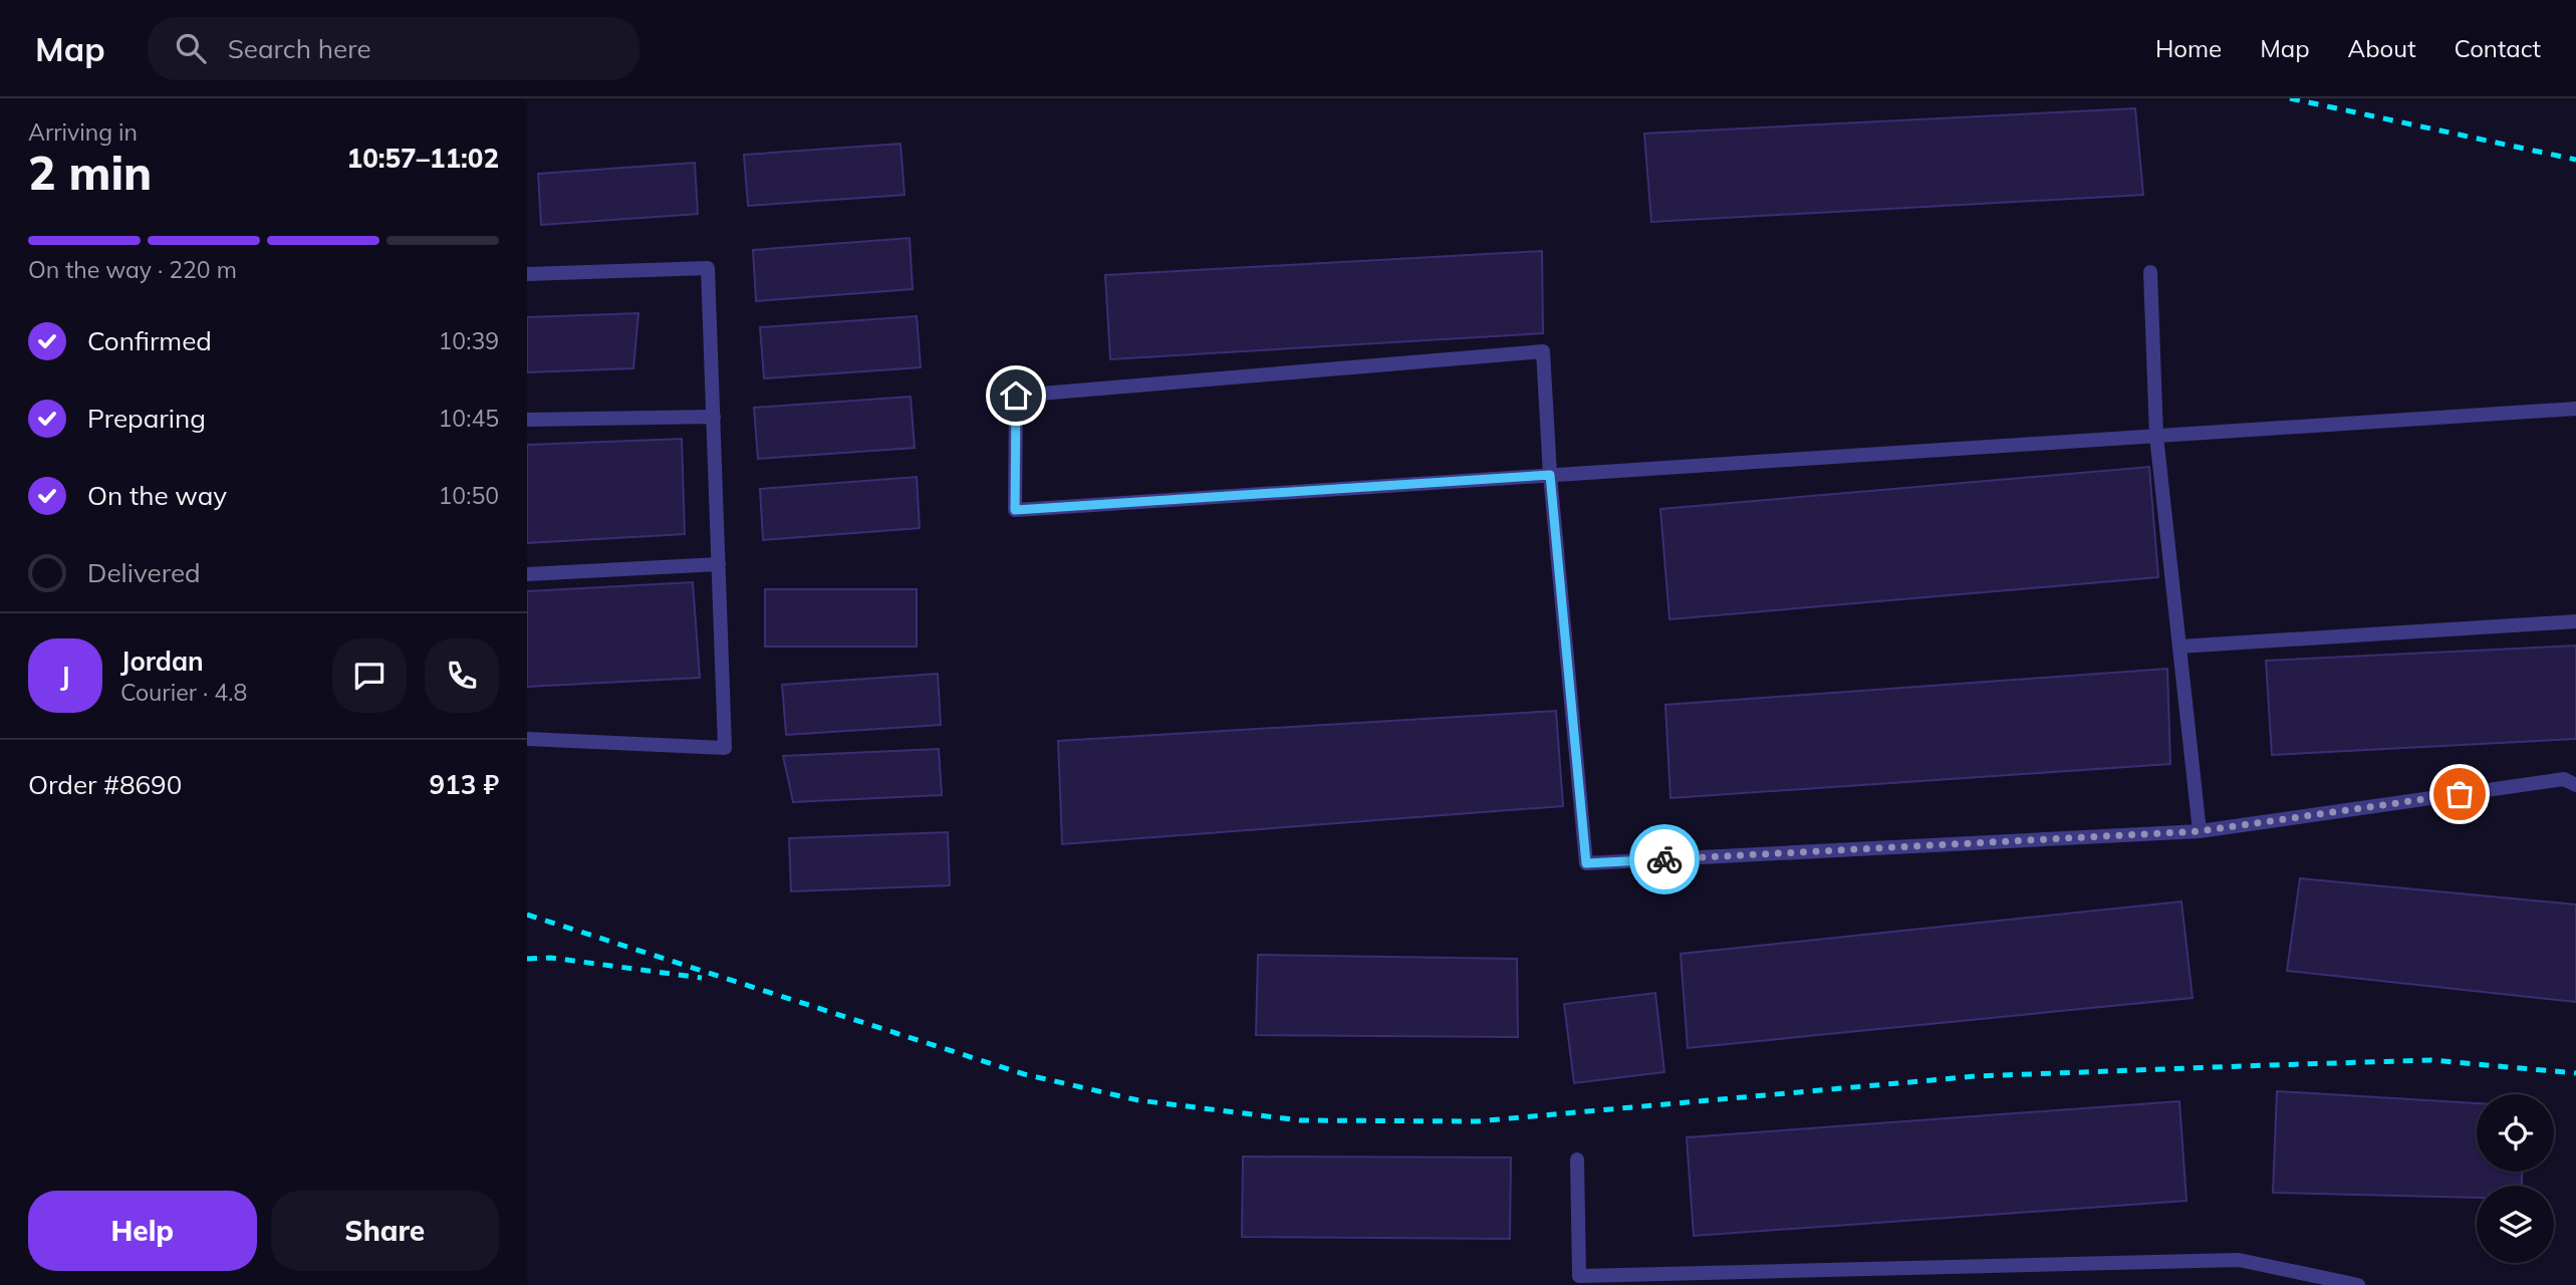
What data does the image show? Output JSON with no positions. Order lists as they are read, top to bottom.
{
  "page": {
    "header": "Map",
    "search": "Search here",
    "nav": [
      "Home",
      "Map",
      "About",
      "Contact"
    ],
    "heading": ["2 min", "Arriving in", "10:57–11:02"],
    "panel": [
      "Jordan",
      "Courier · 4.8",
      "Order #8690",
      "913 ₽"
    ],
    "bar": "On the way · 220 m",
    "list": [
      ["Confirmed", "10:39"],
      ["Preparing", "10:45"],
      ["On the way", "10:50"],
      "Delivered"
    ],
    "round": "J",
    "buttons": ["Help", "Share"]
  }
}
